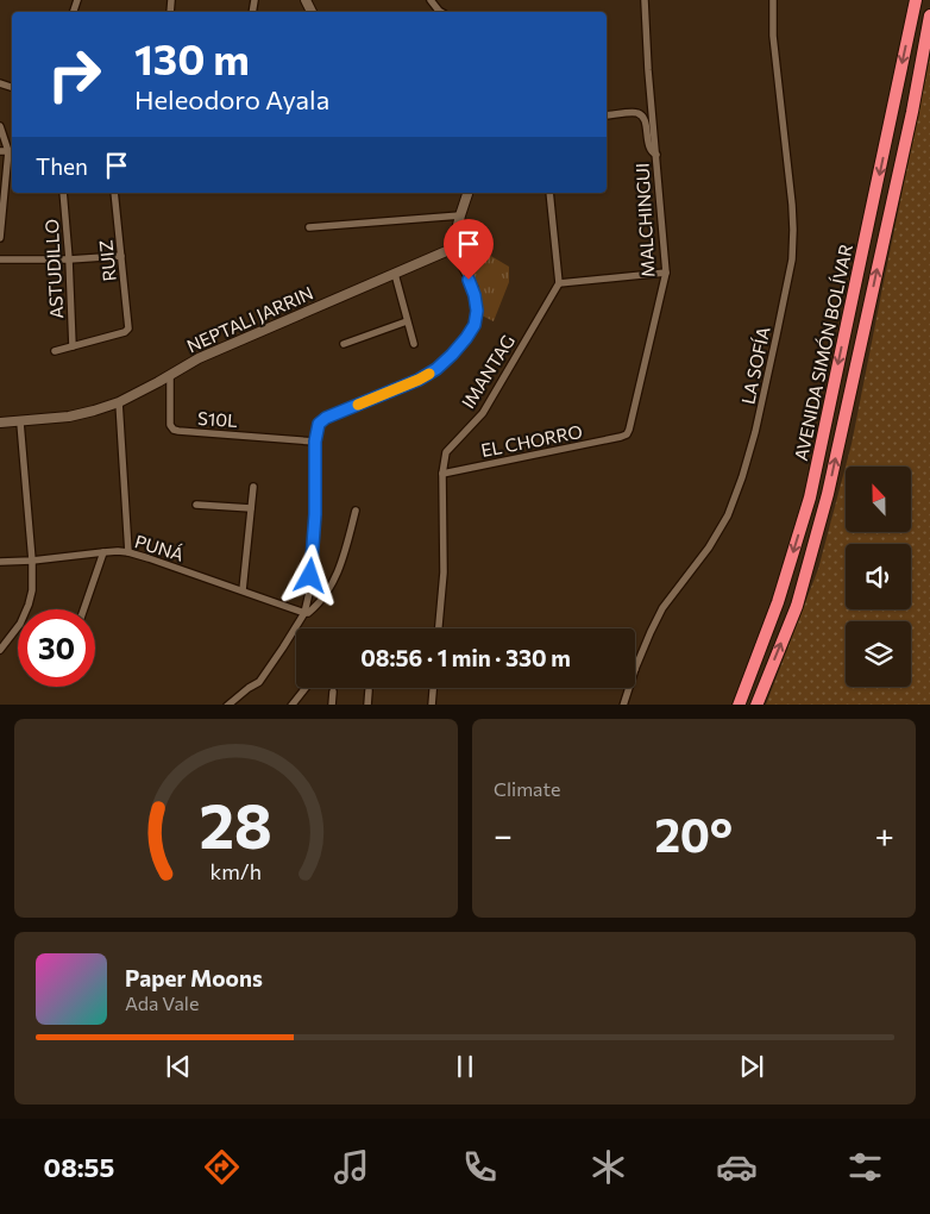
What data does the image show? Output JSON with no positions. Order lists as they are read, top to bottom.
{
  "streets": {
    "highway": ["AVENIDA SIMÓN BOLÍVAR"],
    "street": [
      "MALCHINGUI",
      "RUIZ",
      "ASTUDILLO",
      "NEPTALI JARRIN",
      "LA SOFÍA",
      "IMANTAG",
      "S10L",
      "EL CHORRO",
      "PUNÁ"
    ]
  },
  "crossings": [
    ["MALCHINGUI", "EL CHORRO"],
    ["RUIZ", "ASTUDILLO"],
    ["NEPTALI JARRIN", "S10L"],
    ["IMANTAG", "EL CHORRO"]
  ],
  "north": "top",
  "page": {
    "turn": ["130 m", "Heleodoro Ayala"],
    "then": "Then",
    "limit": "30",
    "trip": "08:56 · 1 min · 330 m",
    "tile": "Climate",
    "heat": ["−", "20°", "+"],
    "song": ["Paper Moons", "Ada Vale"],
    "tabs": "08:55",
    "gauge": ["28", "km/h"]
  }
}
